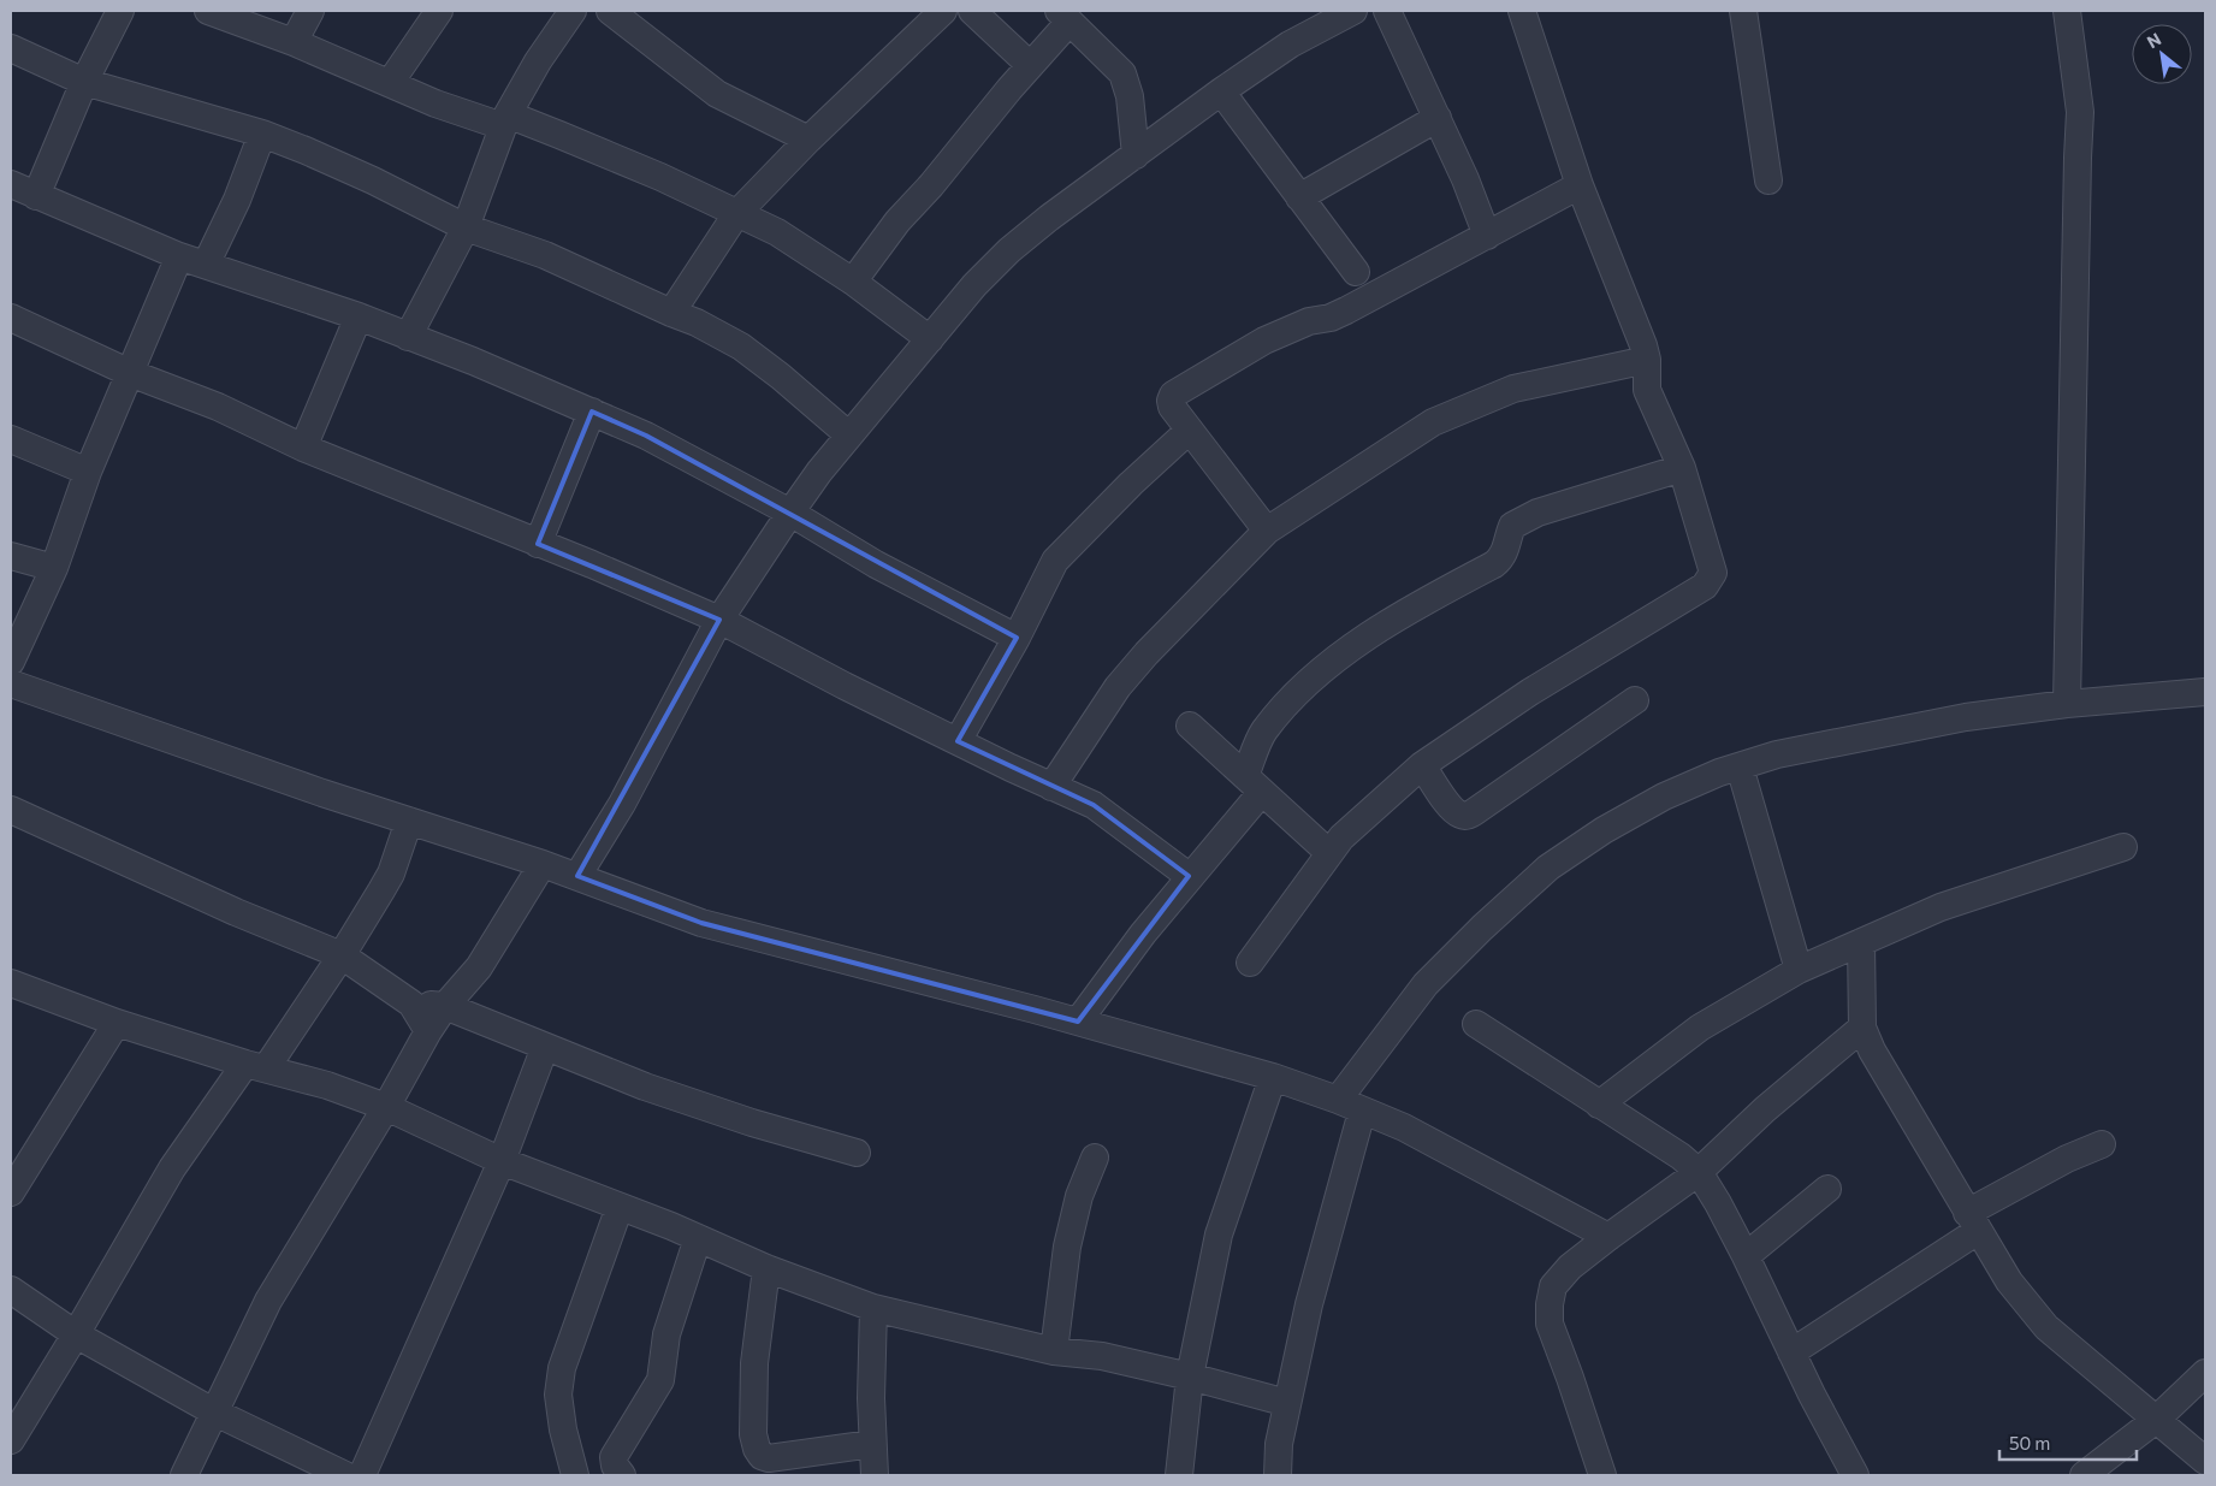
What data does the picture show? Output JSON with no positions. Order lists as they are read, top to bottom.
{
  "scale_bar": "50 m",
  "north": "top left"
}
